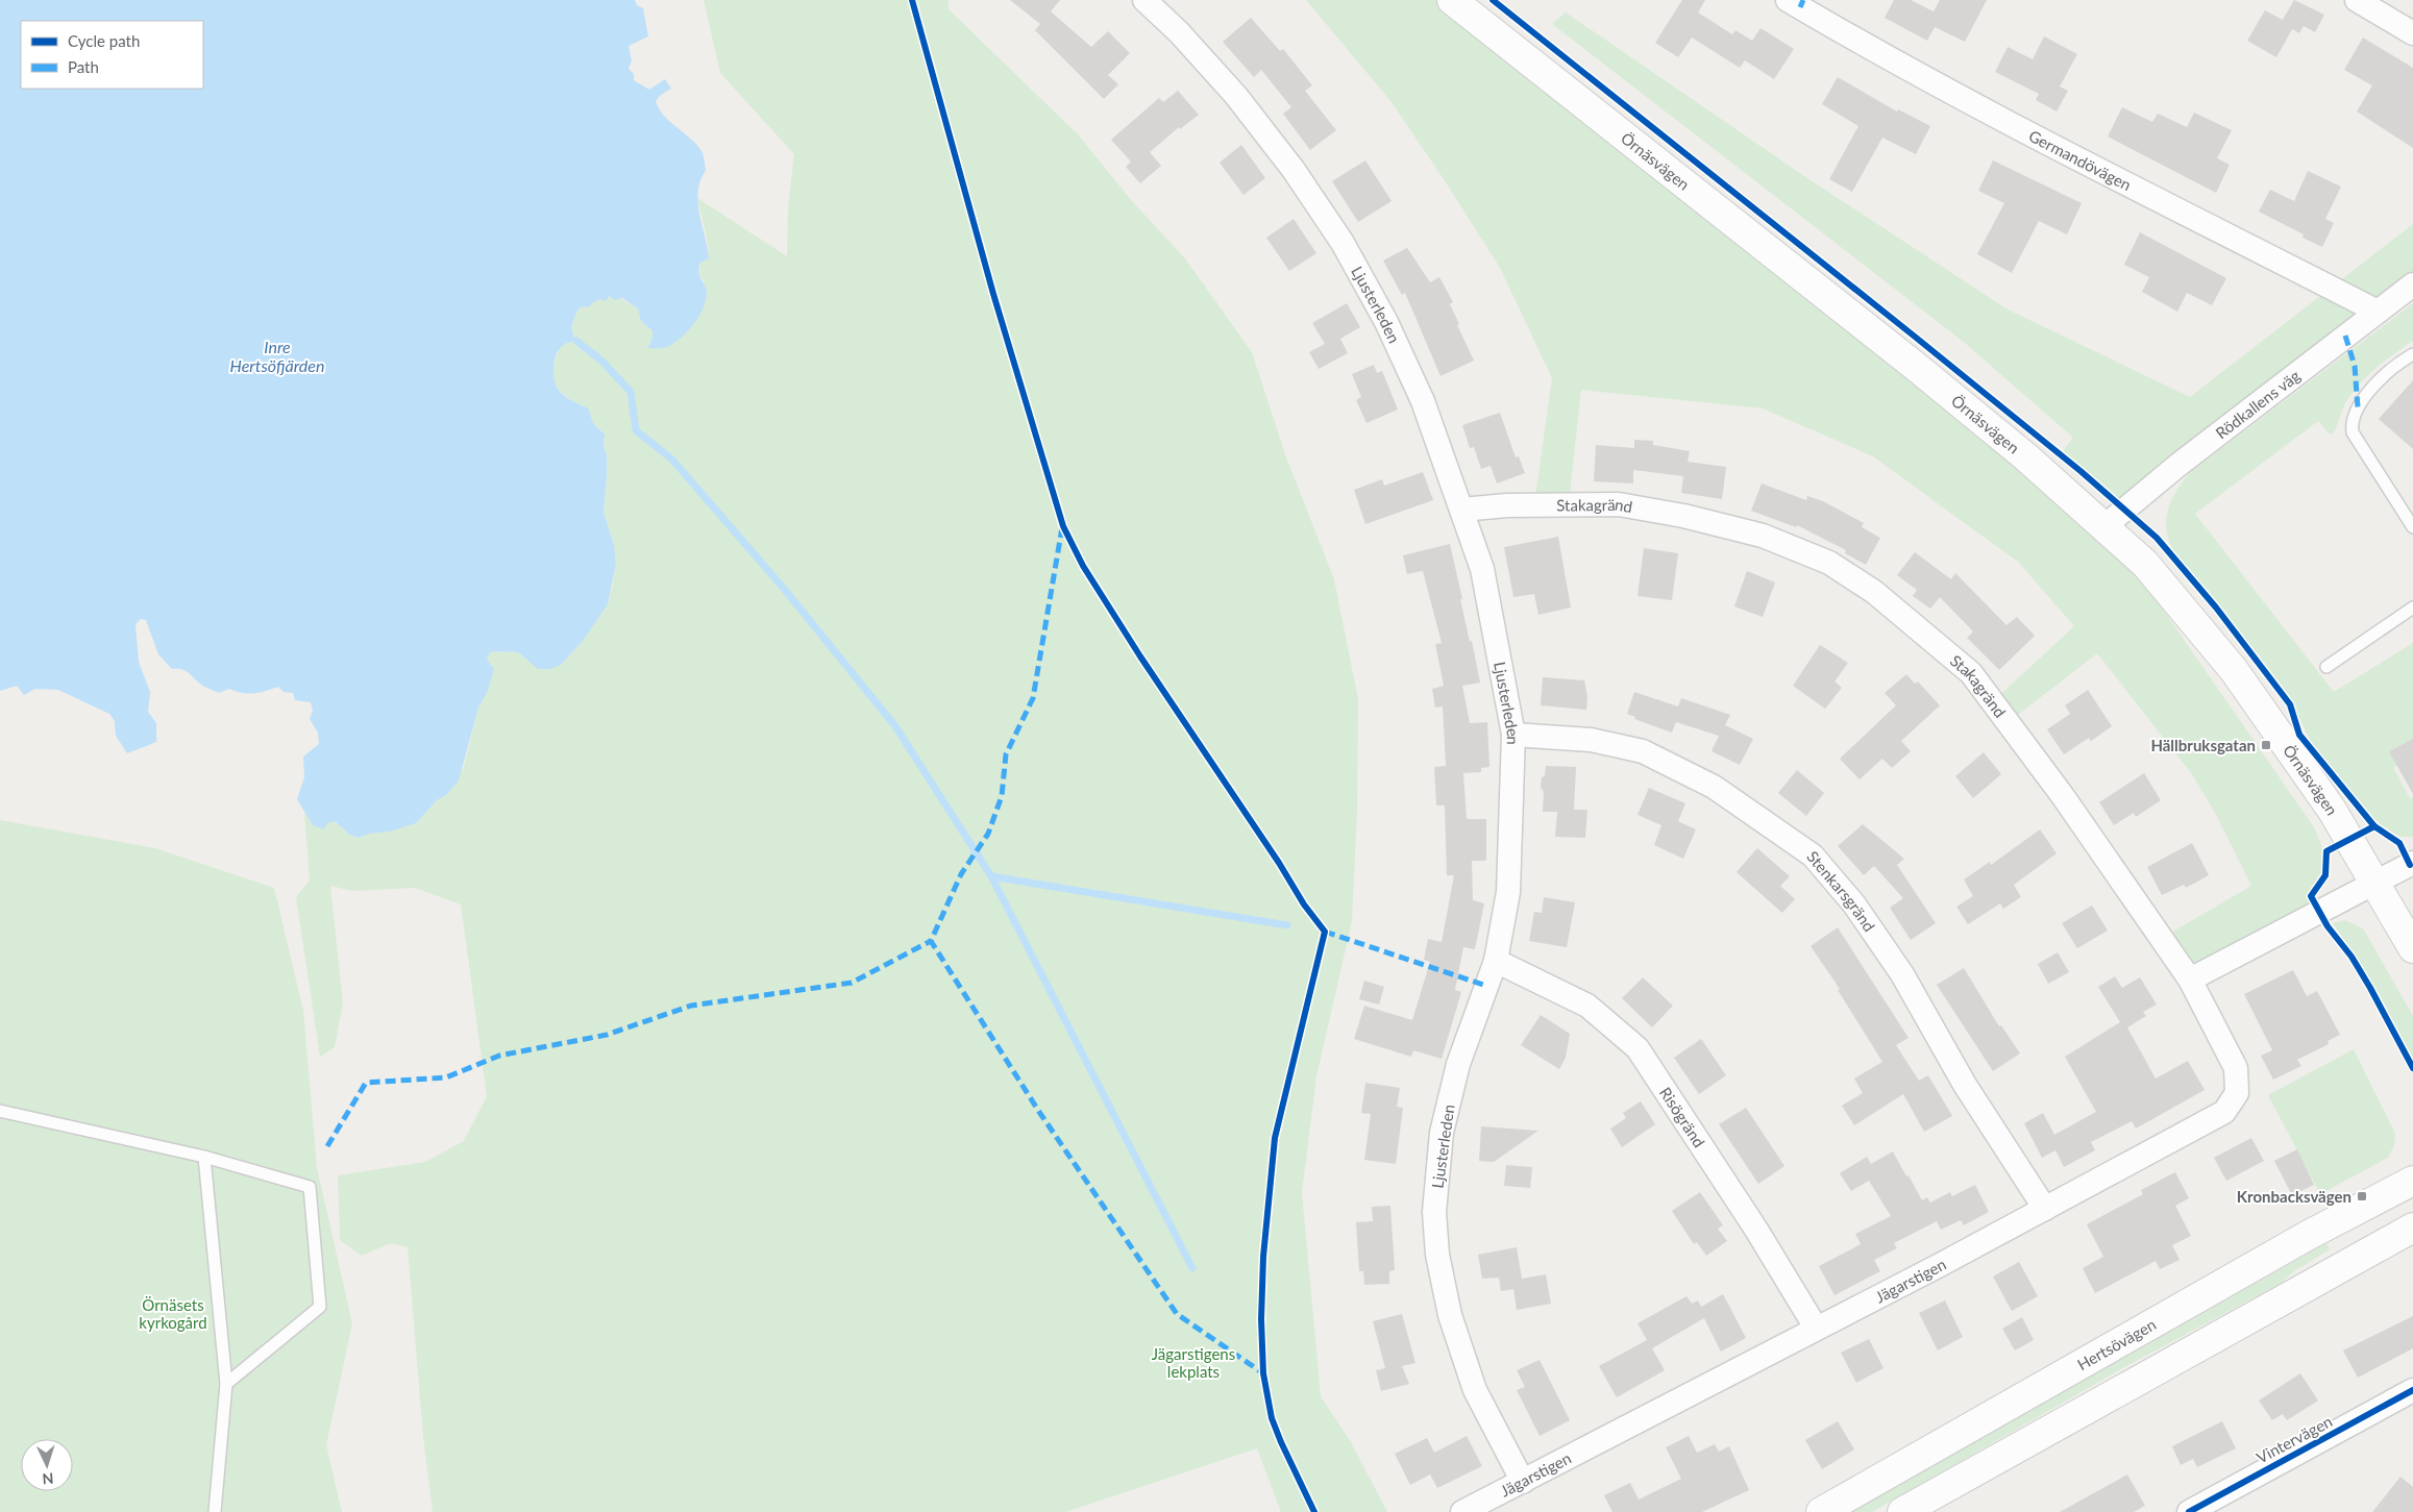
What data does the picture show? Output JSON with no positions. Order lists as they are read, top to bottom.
{
  "streets": {
    "street": [
      "Germandövägen",
      "Örnäsvägen",
      "Ljusterleden",
      "Rödkallens väg",
      "Stakagränd",
      "Stenkarsgränd",
      "Risögränd",
      "Jägarstigen",
      "Hertsövägen",
      "Vintervägen"
    ]
  },
  "crossings": [
    ["Germandövägen", "Rödkallens väg"],
    ["Örnäsvägen", "Rödkallens väg"],
    ["Ljusterleden", "Stakagränd"],
    ["Ljusterleden", "Stenkarsgränd"],
    ["Ljusterleden", "Risögränd"],
    ["Ljusterleden", "Jägarstigen"],
    ["Stakagränd", "Jägarstigen"],
    ["Stenkarsgränd", "Jägarstigen"],
    ["Risögränd", "Jägarstigen"]
  ],
  "water": ["Inre Hertsöfjärden"],
  "parks": ["Örnäsets kyrkogård", "Jägarstigens lekplats"],
  "places": {
    "transit": ["Hällbruksgatan", "Kronbacksvägen"]
  },
  "legend": ["Cycle path", "Path"],
  "north": "bottom"
}
